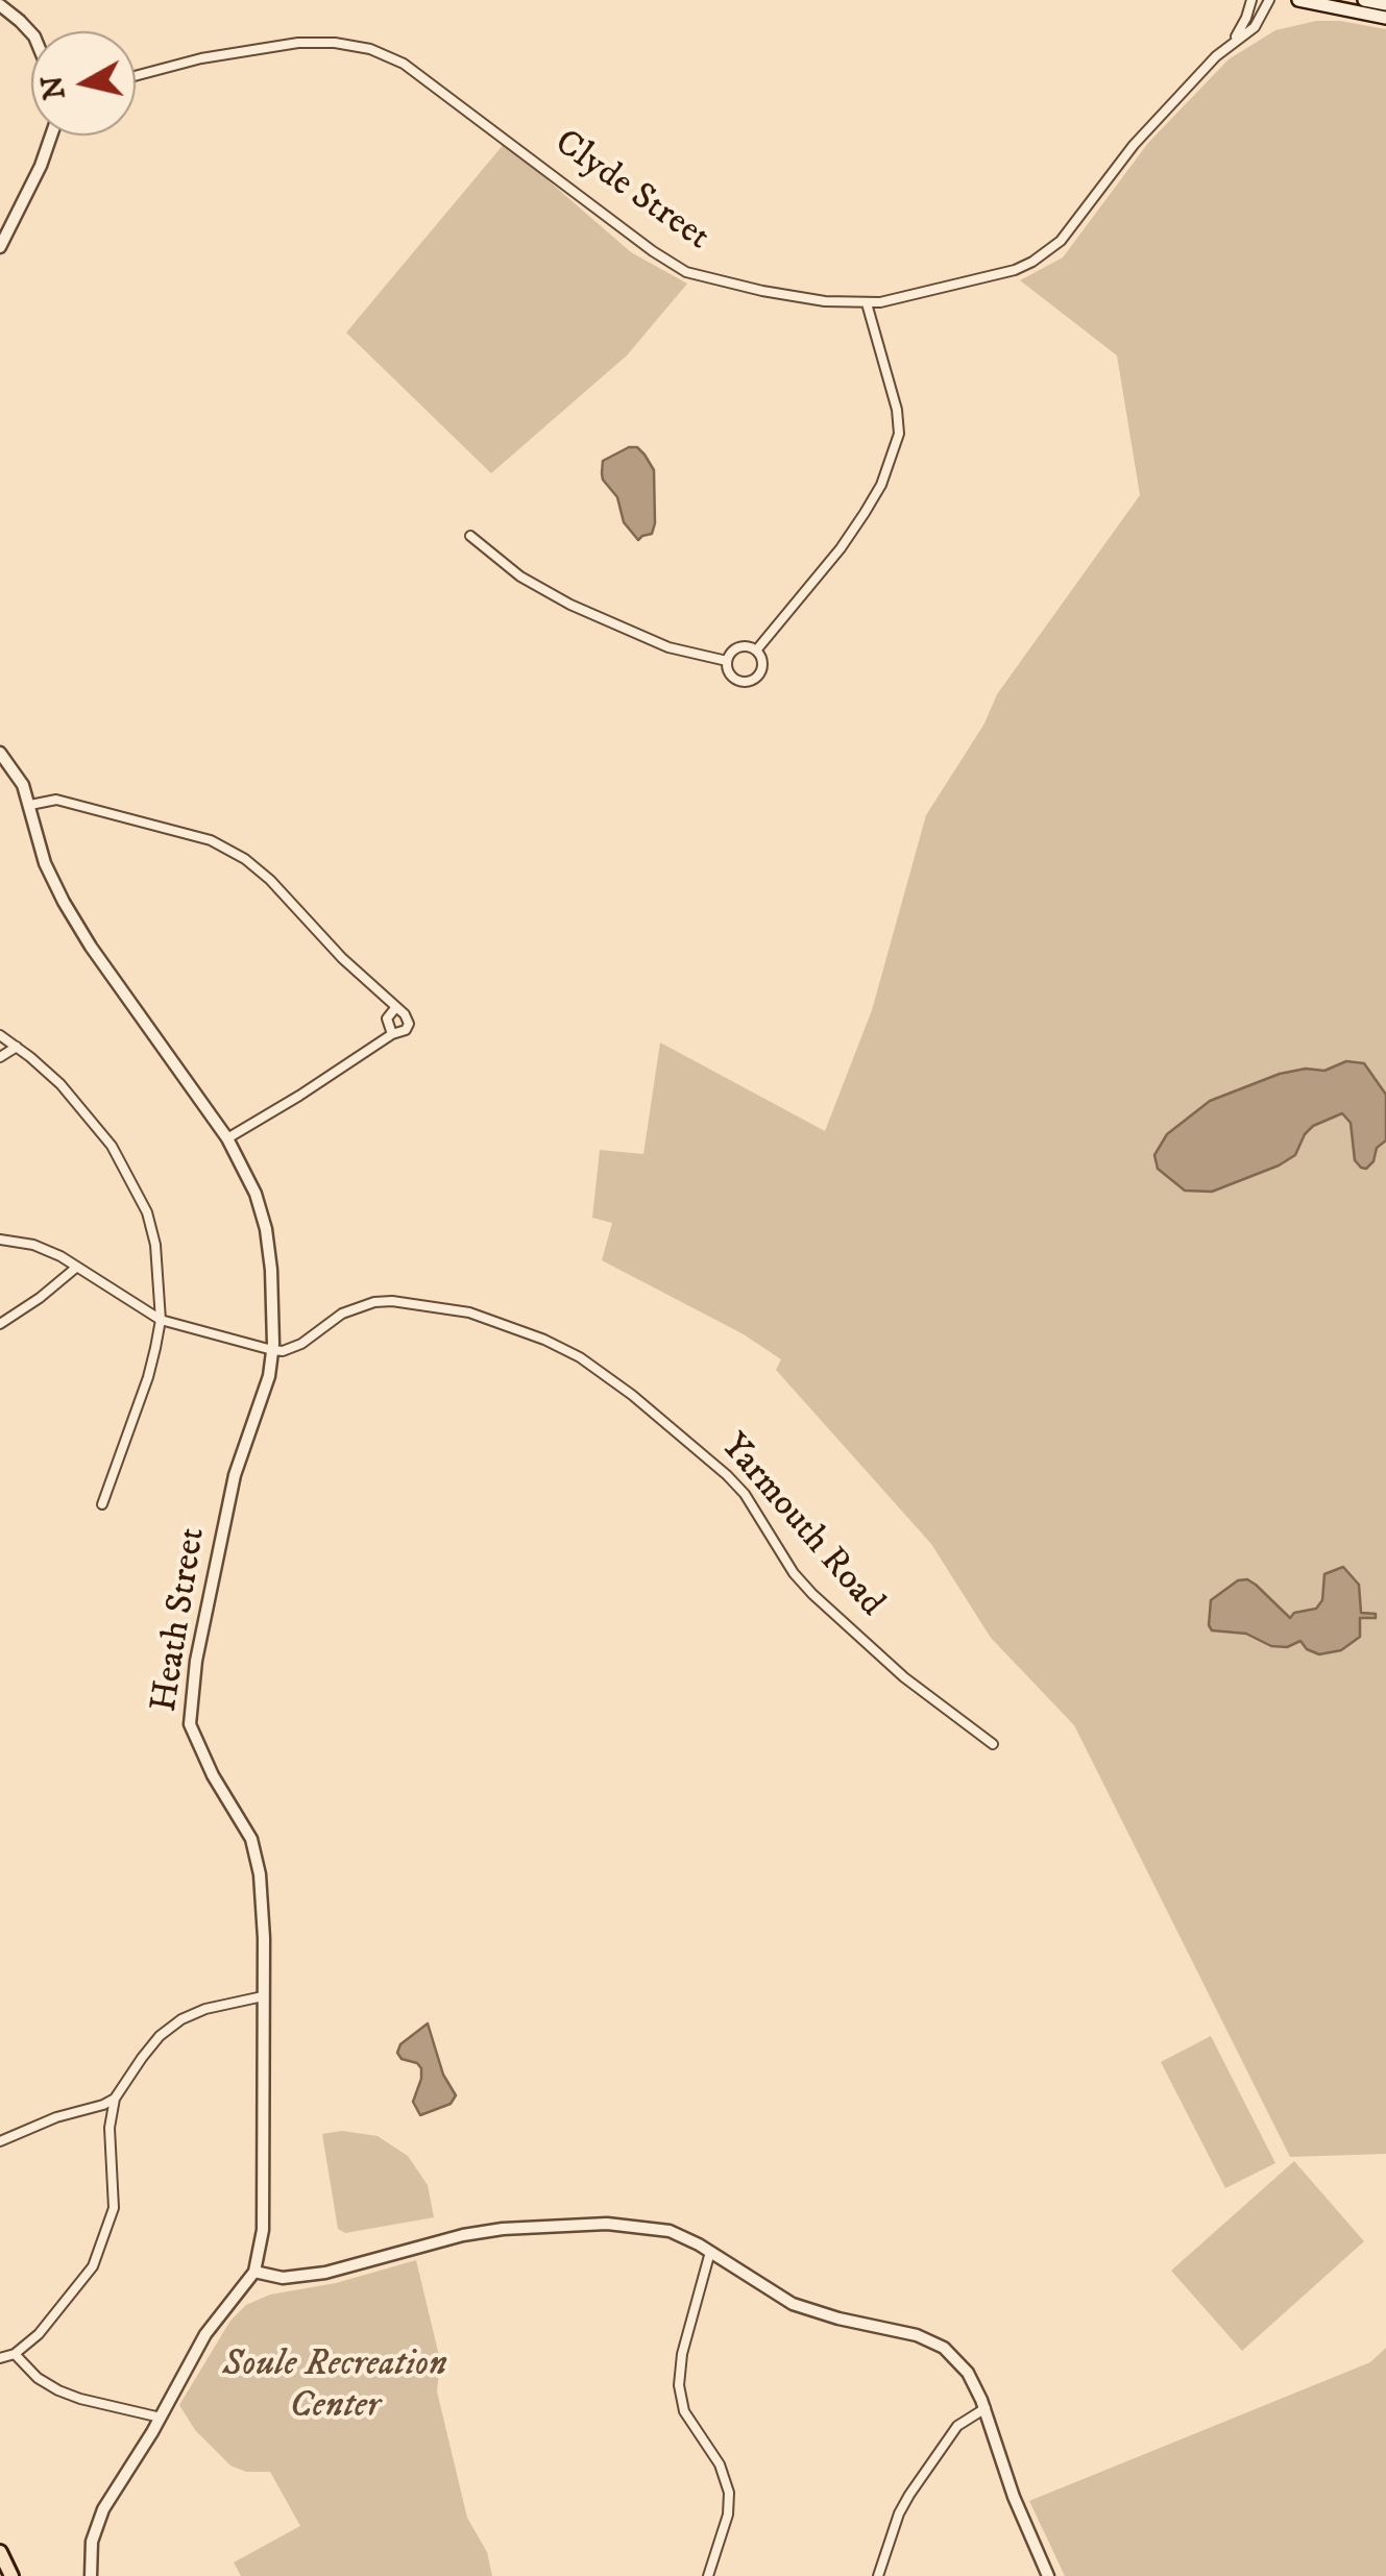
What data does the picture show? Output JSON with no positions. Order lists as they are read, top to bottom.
{
  "streets": {
    "street": ["Clyde Street", "Yarmouth Road", "Heath Street"]
  },
  "crossings": [
    ["Yarmouth Road", "Heath Street"]
  ],
  "parks": ["Soule Recreation Center"],
  "north": "left"
}
